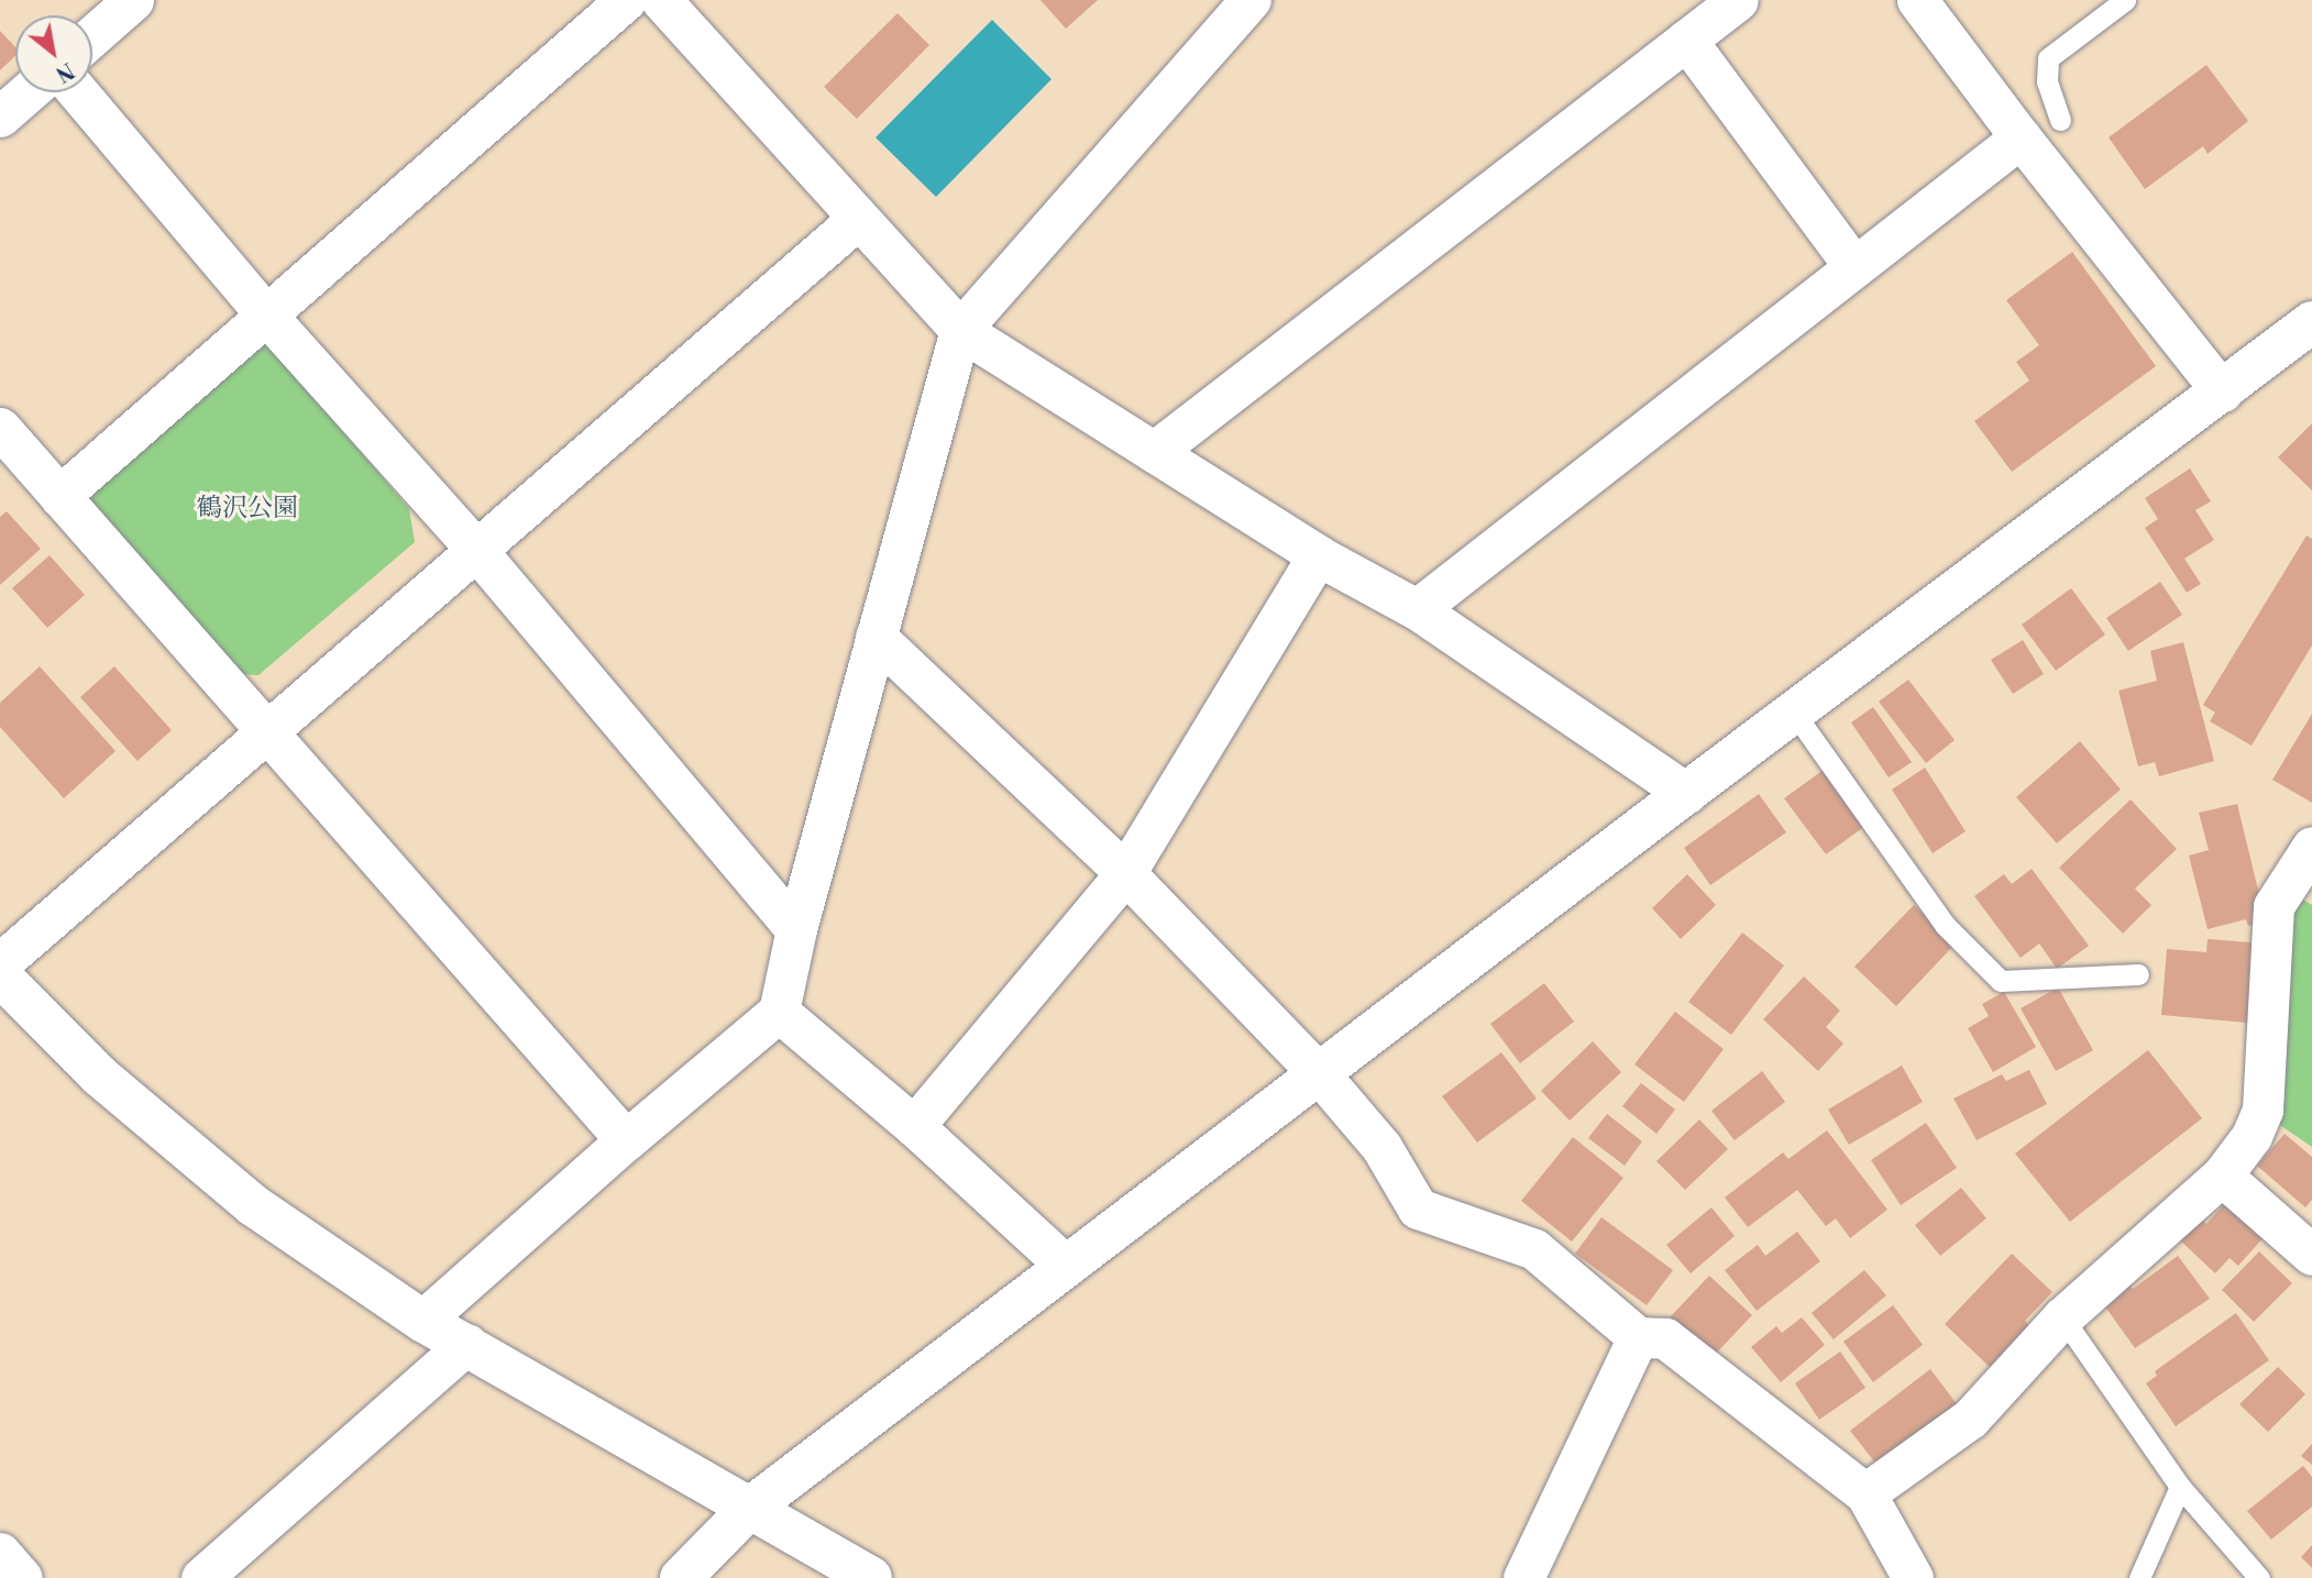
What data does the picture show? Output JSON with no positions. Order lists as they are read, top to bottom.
{
  "parks": ["鶴沢公園"],
  "north": "bottom right"
}
